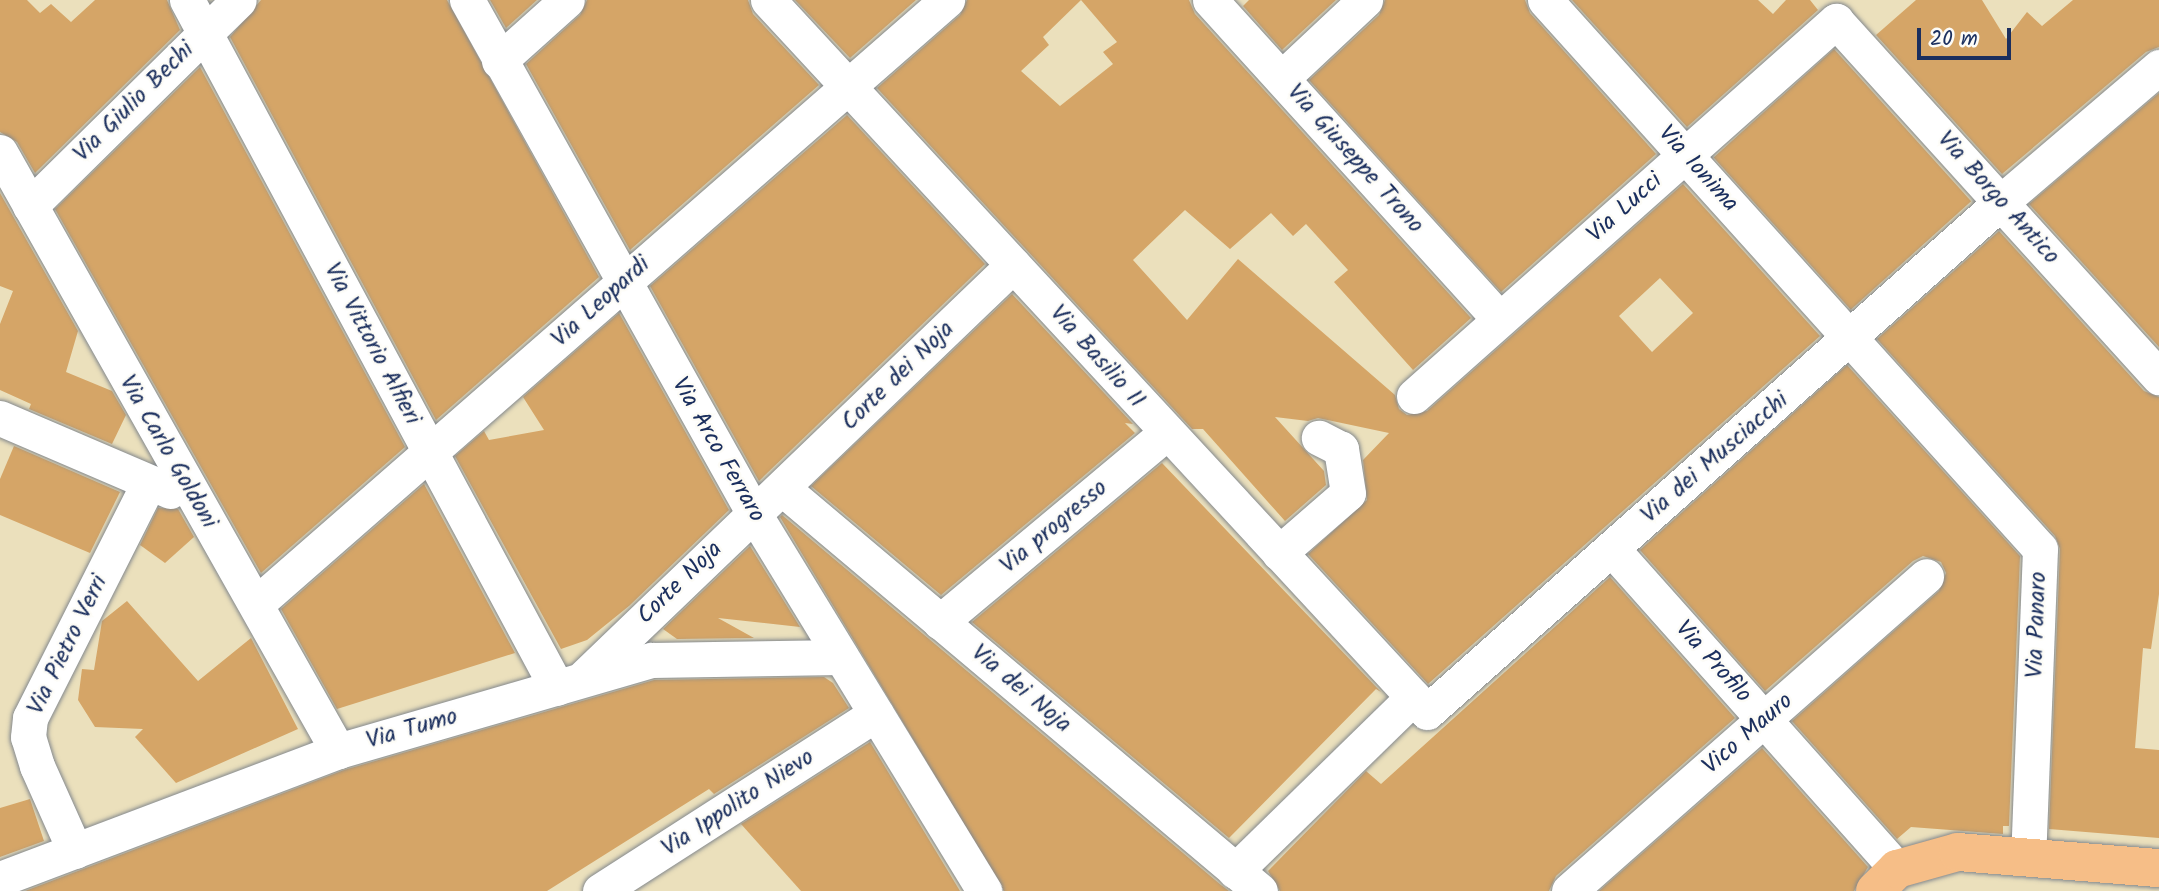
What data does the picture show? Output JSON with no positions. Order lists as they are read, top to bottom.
{
  "streets": {
    "street": [
      "Via Giulio Bechi",
      "Via Giuseppe Trono",
      "Via Ionima",
      "Via Borgo Antico",
      "Via Lucci",
      "Via Leopardi",
      "Via Vittorio Alfieri",
      "Via Basilio II",
      "Corte dei Noja",
      "Via Arco Ferraro",
      "Via Carlo Goldoni",
      "Via dei Musciacchi",
      "Via progresso",
      "Corte Noja",
      "Via Panaro",
      "Via Pietro Verri",
      "Via Profilo",
      "Via dei Noja",
      "Via Tumo",
      "Vico Mauro",
      "Via Ippolito Nievo"
    ]
  },
  "crossings": [
    ["Via Giulio Bechi", "Via Vittorio Alfieri"],
    ["Via Giulio Bechi", "Via Carlo Goldoni"],
    ["Via Giuseppe Trono", "Via Lucci"],
    ["Via Ionima", "Via Lucci"],
    ["Via Ionima", "Via dei Musciacchi"],
    ["Via Ionima", "Via Panaro"],
    ["Via Borgo Antico", "Via Lucci"],
    ["Via Borgo Antico", "Via dei Musciacchi"],
    ["Via Leopardi", "Via Vittorio Alfieri"],
    ["Via Leopardi", "Via Basilio II"],
    ["Via Leopardi", "Via Arco Ferraro"],
    ["Via Leopardi", "Via Carlo Goldoni"],
    ["Via Vittorio Alfieri", "Corte Noja"],
    ["Via Vittorio Alfieri", "Via Tumo"],
    ["Via Basilio II", "Corte dei Noja"],
    ["Via Basilio II", "Via dei Musciacchi"],
    ["Via Basilio II", "Via progresso"],
    ["Corte dei Noja", "Corte Noja"],
    ["Corte dei Noja", "Via dei Noja"],
    ["Via Arco Ferraro", "Corte Noja"],
    ["Via Arco Ferraro", "Via Tumo"],
    ["Via Arco Ferraro", "Via Ippolito Nievo"],
    ["Via Carlo Goldoni", "Via Tumo"],
    ["Via dei Musciacchi", "Via Panaro"],
    ["Via dei Musciacchi", "Via Profilo"],
    ["Via dei Musciacchi", "Via dei Noja"],
    ["Via progresso", "Via dei Noja"],
    ["Corte Noja", "Via dei Noja"],
    ["Corte Noja", "Via Tumo"],
    ["Via Pietro Verri", "Via Tumo"],
    ["Via Profilo", "Vico Mauro"]
  ],
  "scale_bar": "20 m"
}
